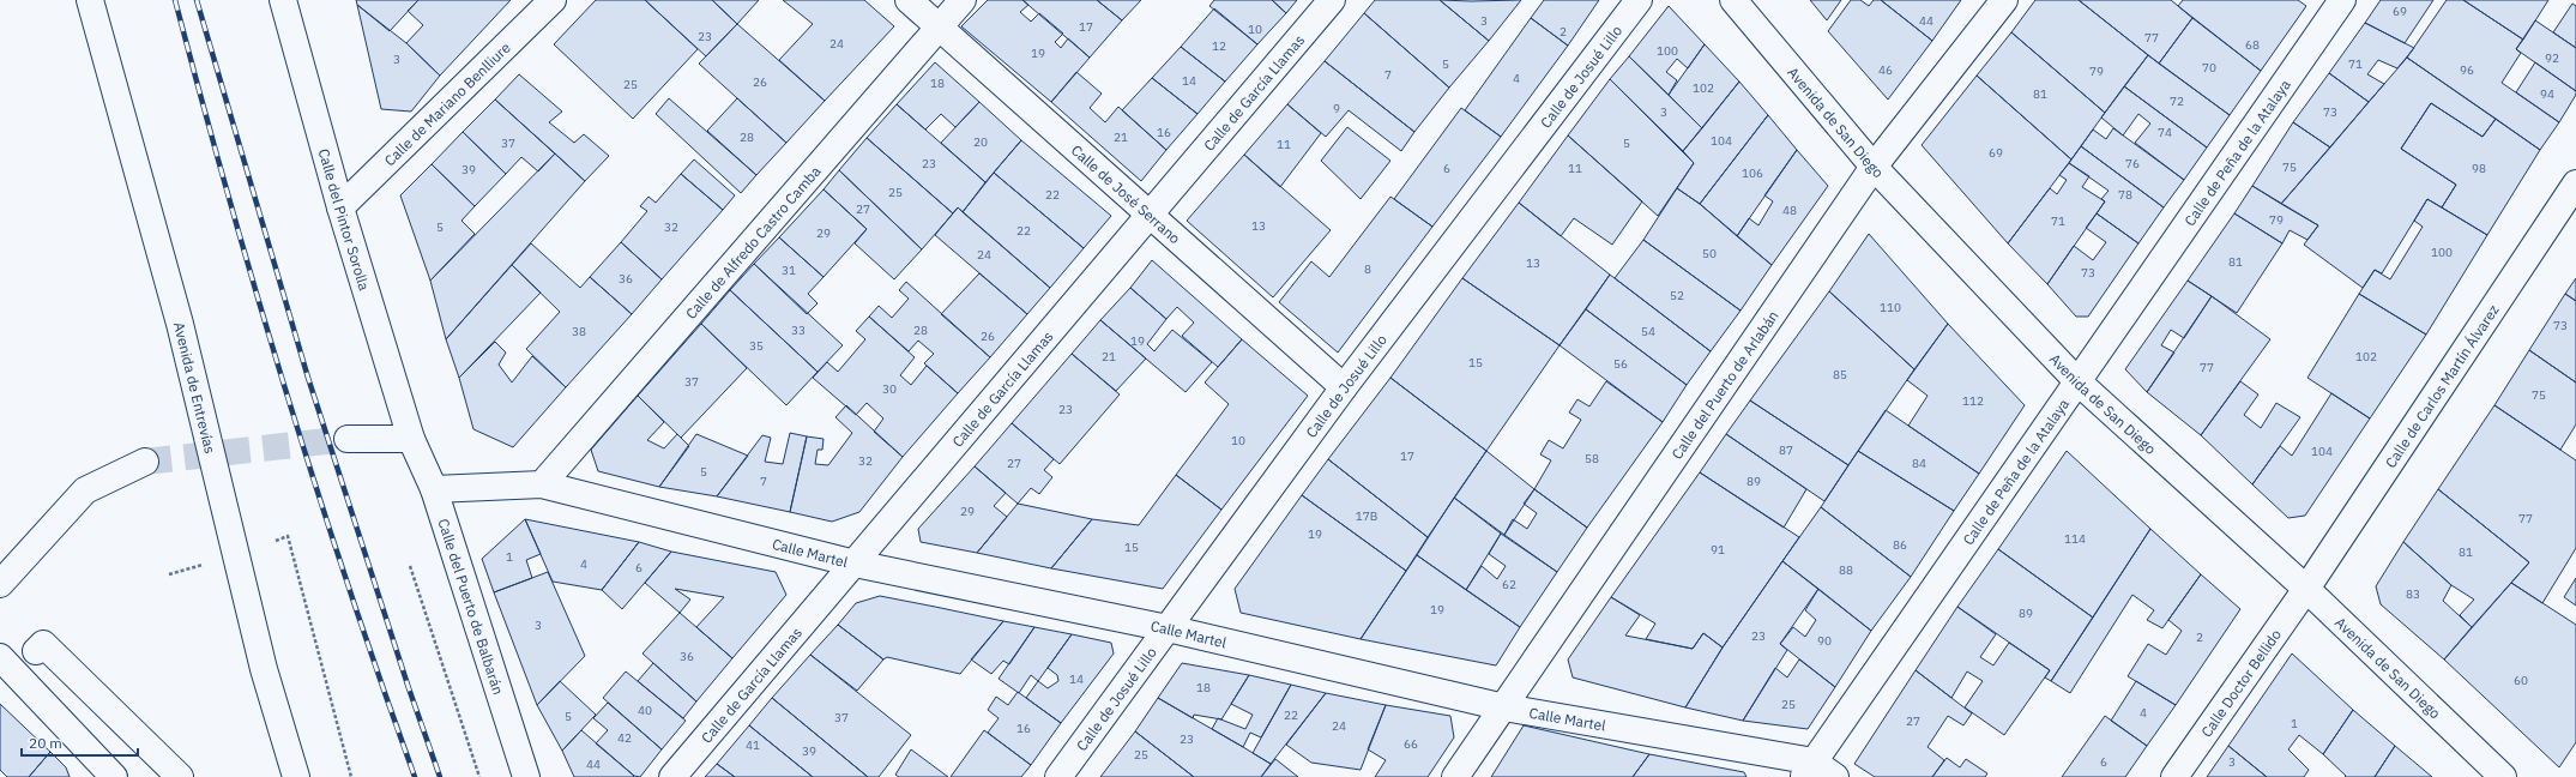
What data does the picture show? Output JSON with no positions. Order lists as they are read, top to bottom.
{
  "streets": {
    "street": [
      "Calle de Josué Lillo",
      "Calle de García Llamas",
      "Calle de Mariano Benlliure",
      "Avenida de San Diego",
      "Calle de Peña de la Atalaya",
      "Calle de José Serrano",
      "Calle del Pintor Sorolla",
      "Calle de Alfredo Castro Camba",
      "Calle del Puerto de Arlabán",
      "Calle de Carlos Martín Álvarez",
      "Avenida de Entrevías",
      "Calle Martel",
      "Calle del Puerto de Balbarán",
      "Calle Doctor Bellido"
    ]
  },
  "crossings": [
    ["Calle de Josué Lillo", "Calle de José Serrano"],
    ["Calle de Josué Lillo", "Calle Martel"],
    ["Calle de García Llamas", "Calle de José Serrano"],
    ["Calle de García Llamas", "Calle Martel"],
    ["Calle de Mariano Benlliure", "Calle del Pintor Sorolla"],
    ["Avenida de San Diego", "Calle de Peña de la Atalaya"],
    ["Avenida de San Diego", "Calle del Puerto de Arlabán"],
    ["Avenida de San Diego", "Calle de Carlos Martín Álvarez"],
    ["Avenida de San Diego", "Calle Doctor Bellido"],
    ["Calle de Peña de la Atalaya", "Calle Martel"],
    ["Calle de José Serrano", "Calle de Alfredo Castro Camba"],
    ["Calle del Pintor Sorolla", "Calle del Puerto de Balbarán"],
    ["Calle de Alfredo Castro Camba", "Calle Martel"],
    ["Calle del Puerto de Arlabán", "Calle Martel"],
    ["Calle de Carlos Martín Álvarez", "Calle Doctor Bellido"],
    ["Calle Martel", "Calle del Puerto de Balbarán"]
  ],
  "house_numbers": [
    "69",
    "3",
    "44",
    "17",
    "10",
    "2",
    "23",
    "77",
    "24",
    "68",
    "12",
    "100",
    "19",
    "92",
    "3",
    "5",
    "71",
    "70",
    "46",
    "96",
    "79",
    "7",
    "4",
    "14",
    "26",
    "18",
    "25",
    "102",
    "81",
    "94",
    "72",
    "9",
    "3",
    "73",
    "16",
    "74",
    "28",
    "21",
    "104",
    "20",
    "37",
    "5",
    "11",
    "69",
    "23",
    "76",
    "75",
    "6",
    "11",
    "98",
    "39",
    "106",
    "25",
    "22",
    "78",
    "27",
    "48",
    "79",
    "71",
    "13",
    "5",
    "32",
    "22",
    "29",
    "100",
    "50",
    "24",
    "81",
    "13",
    "8",
    "31",
    "73",
    "36",
    "52",
    "110",
    "73",
    "33",
    "28",
    "38",
    "54",
    "26",
    "19",
    "35",
    "21",
    "102",
    "15",
    "56",
    "77",
    "85",
    "37",
    "30",
    "75",
    "112",
    "23",
    "10",
    "87",
    "104",
    "17",
    "58",
    "32",
    "27",
    "84",
    "5",
    "7",
    "89",
    "29",
    "17B",
    "77",
    "19",
    "114",
    "86",
    "15",
    "91",
    "81",
    "1",
    "4",
    "6",
    "88",
    "62",
    "83",
    "19",
    "89",
    "3",
    "23",
    "2",
    "90",
    "36",
    "14",
    "60",
    "18",
    "25",
    "40",
    "4",
    "22",
    "5",
    "37",
    "27",
    "1",
    "24",
    "16",
    "42",
    "23",
    "66",
    "41",
    "39",
    "25",
    "6",
    "3",
    "44"
  ],
  "scale_bar": "20 m"
}
